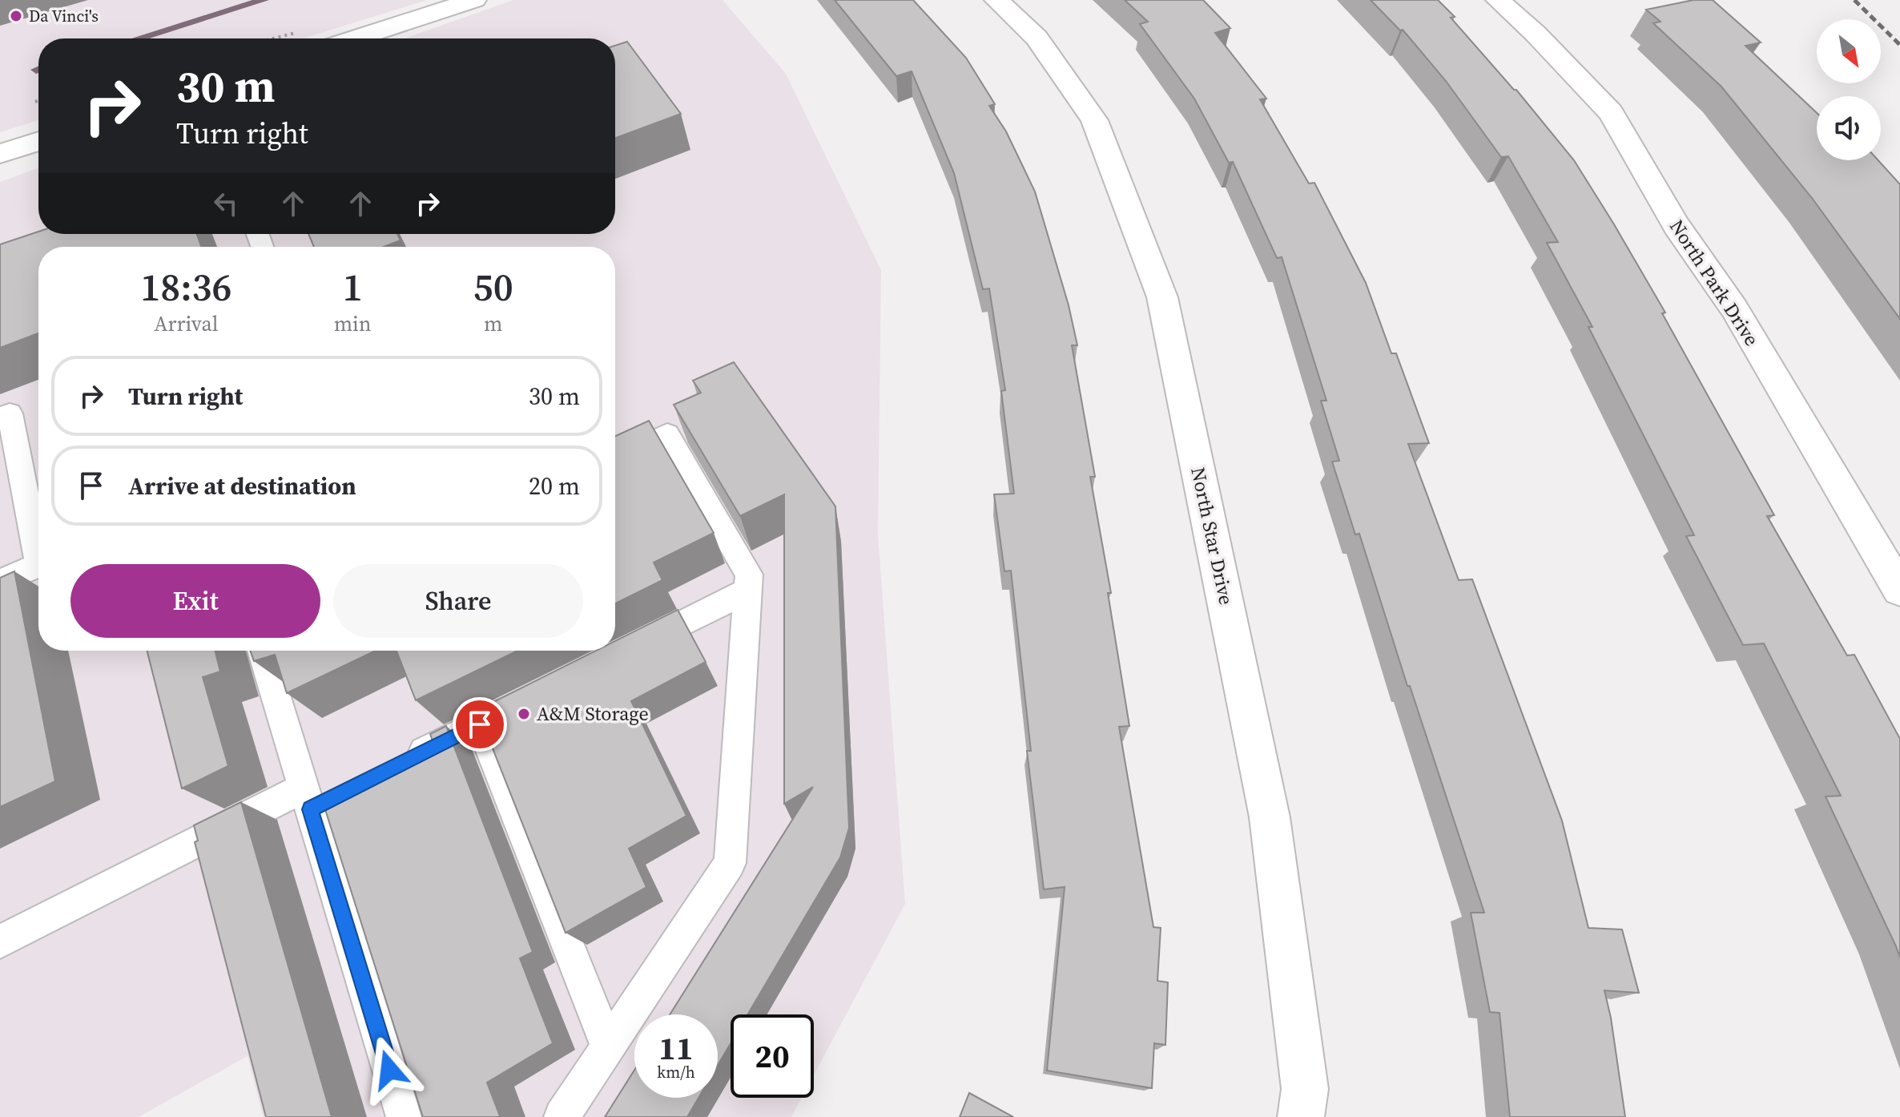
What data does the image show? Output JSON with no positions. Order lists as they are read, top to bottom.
{
  "streets": {
    "street": ["North Park Drive", "North Star Drive"]
  },
  "places": ["Da Vinci's", "A&M Storage"],
  "north": "bottom right",
  "page": {
    "turn": ["30 m", "Turn right"],
    "eta": [
      "18:36",
      "Arrival",
      "1",
      "min",
      "50",
      "m"
    ],
    "list": [
      {
        "name": "Turn right",
        "value": "30 m"
      },
      {
        "name": "Arrive at destination",
        "value": "20 m"
      }
    ],
    "buttons": ["Exit", "Share"],
    "speed": "11 km/h",
    "limit": "20"
  }
}
